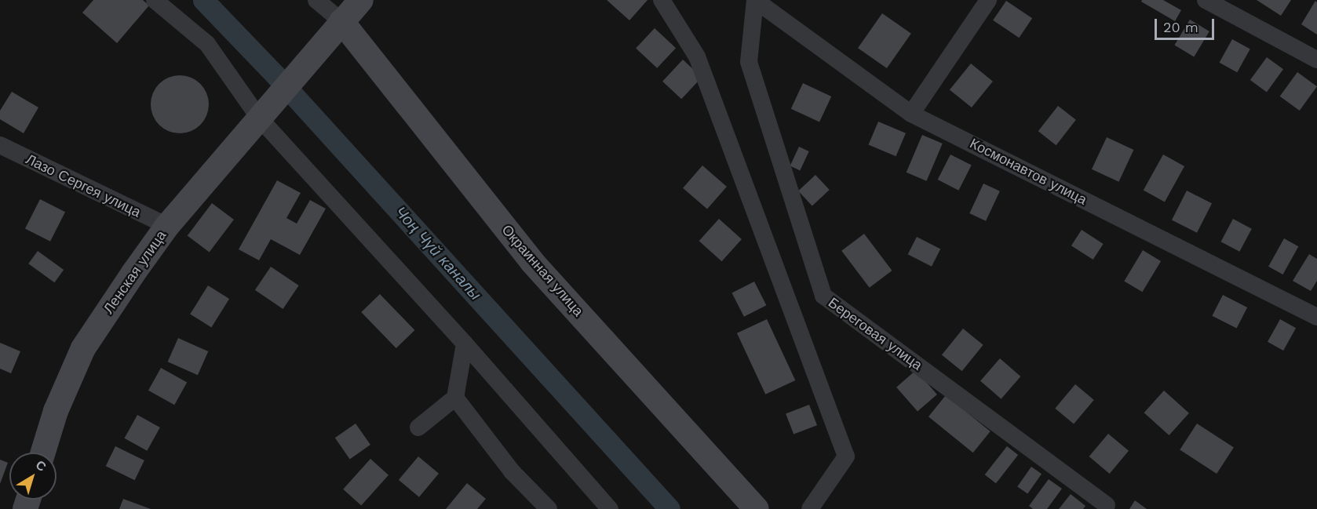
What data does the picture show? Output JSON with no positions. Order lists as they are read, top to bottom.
{
  "streets": {
    "street": [
      "Космонавтов улица",
      "Лазо Сергея улица",
      "Окраинная улица",
      "Ленская улица",
      "Береговая улица"
    ]
  },
  "crossings": [
    ["Космонавтов улица", "Береговая улица"],
    ["Лазо Сергея улица", "Ленская улица"],
    ["Окраинная улица", "Ленская улица"]
  ],
  "water": ["Чоң Чүй каналы"],
  "scale_bar": "20 m",
  "north": "top right"
}
